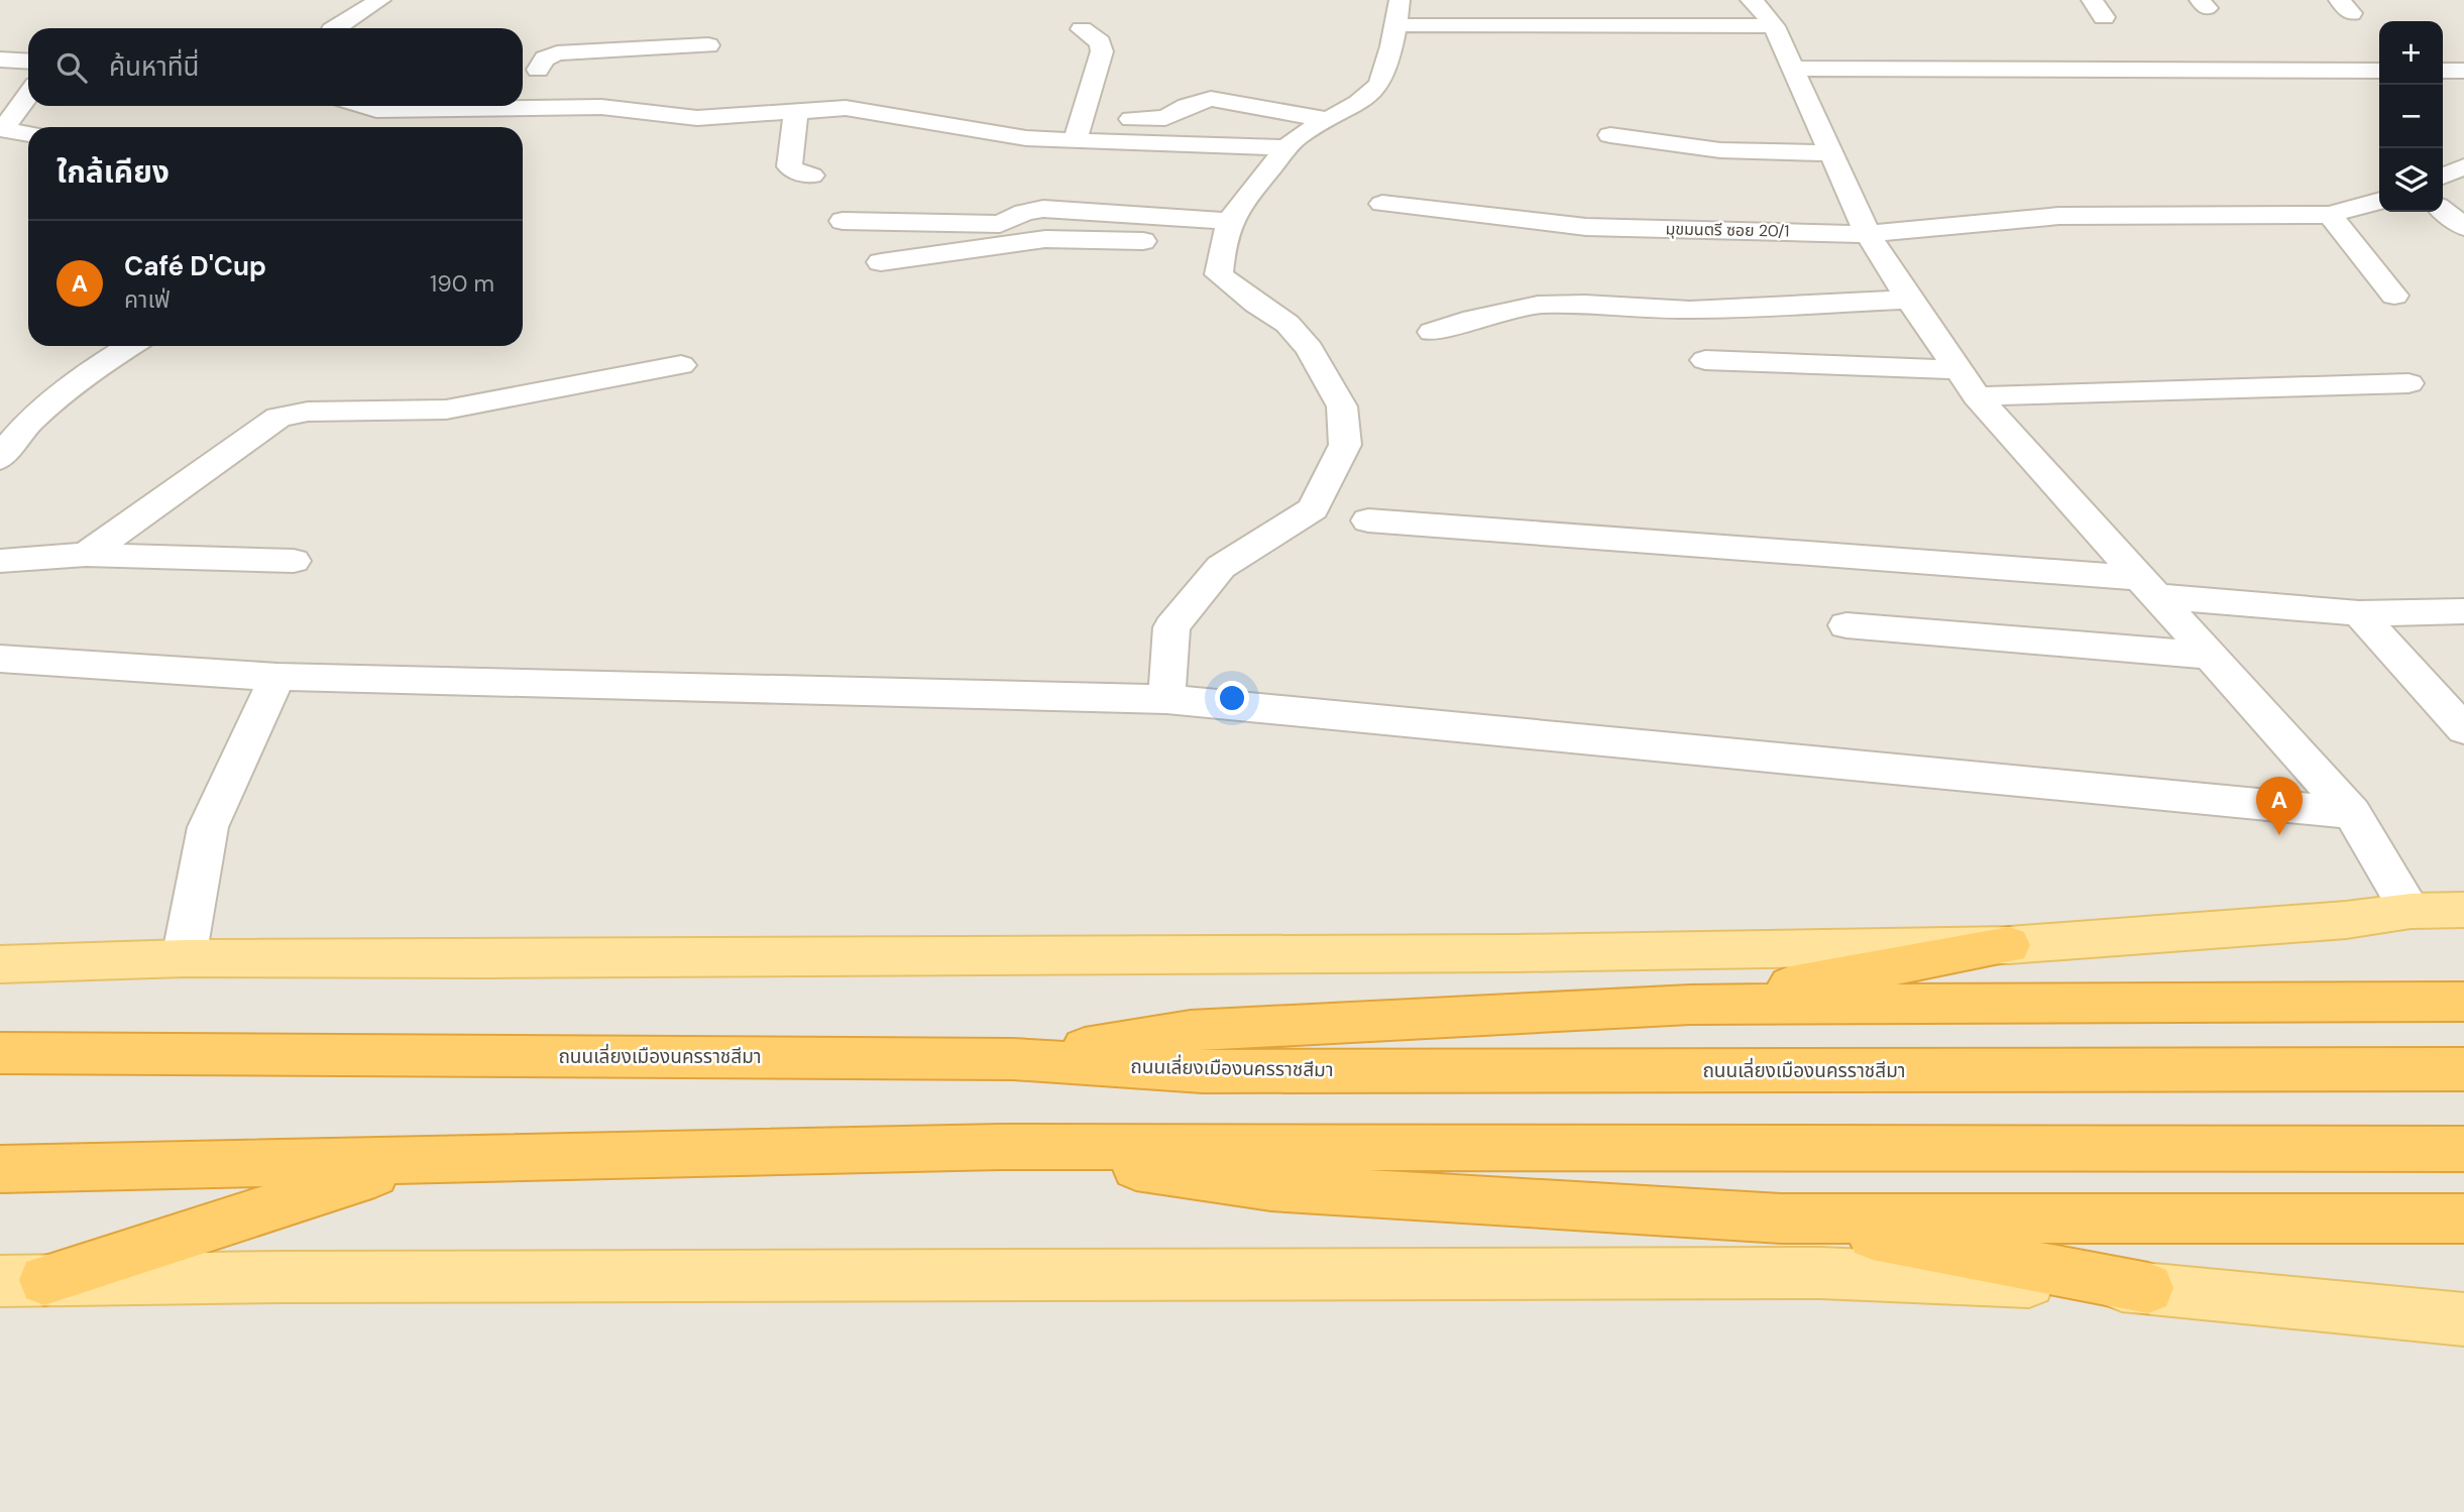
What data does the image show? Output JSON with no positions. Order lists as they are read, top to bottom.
{
  "streets": {
    "highway": ["ถนนเลี่ยงเมืองนครราชสีมา"],
    "street": ["มุขมนตรี ซอย 20/1"]
  },
  "page": {
    "map_buttons": ["+", "−"],
    "search": "ค้นหาที่นี่",
    "heading": "ใกล้เคียง",
    "list": [
      {
        "mark": "A",
        "name": "Café D'Cup",
        "note": "คาเฟ่",
        "value": "190 m"
      }
    ],
    "pins": "A"
  }
}
